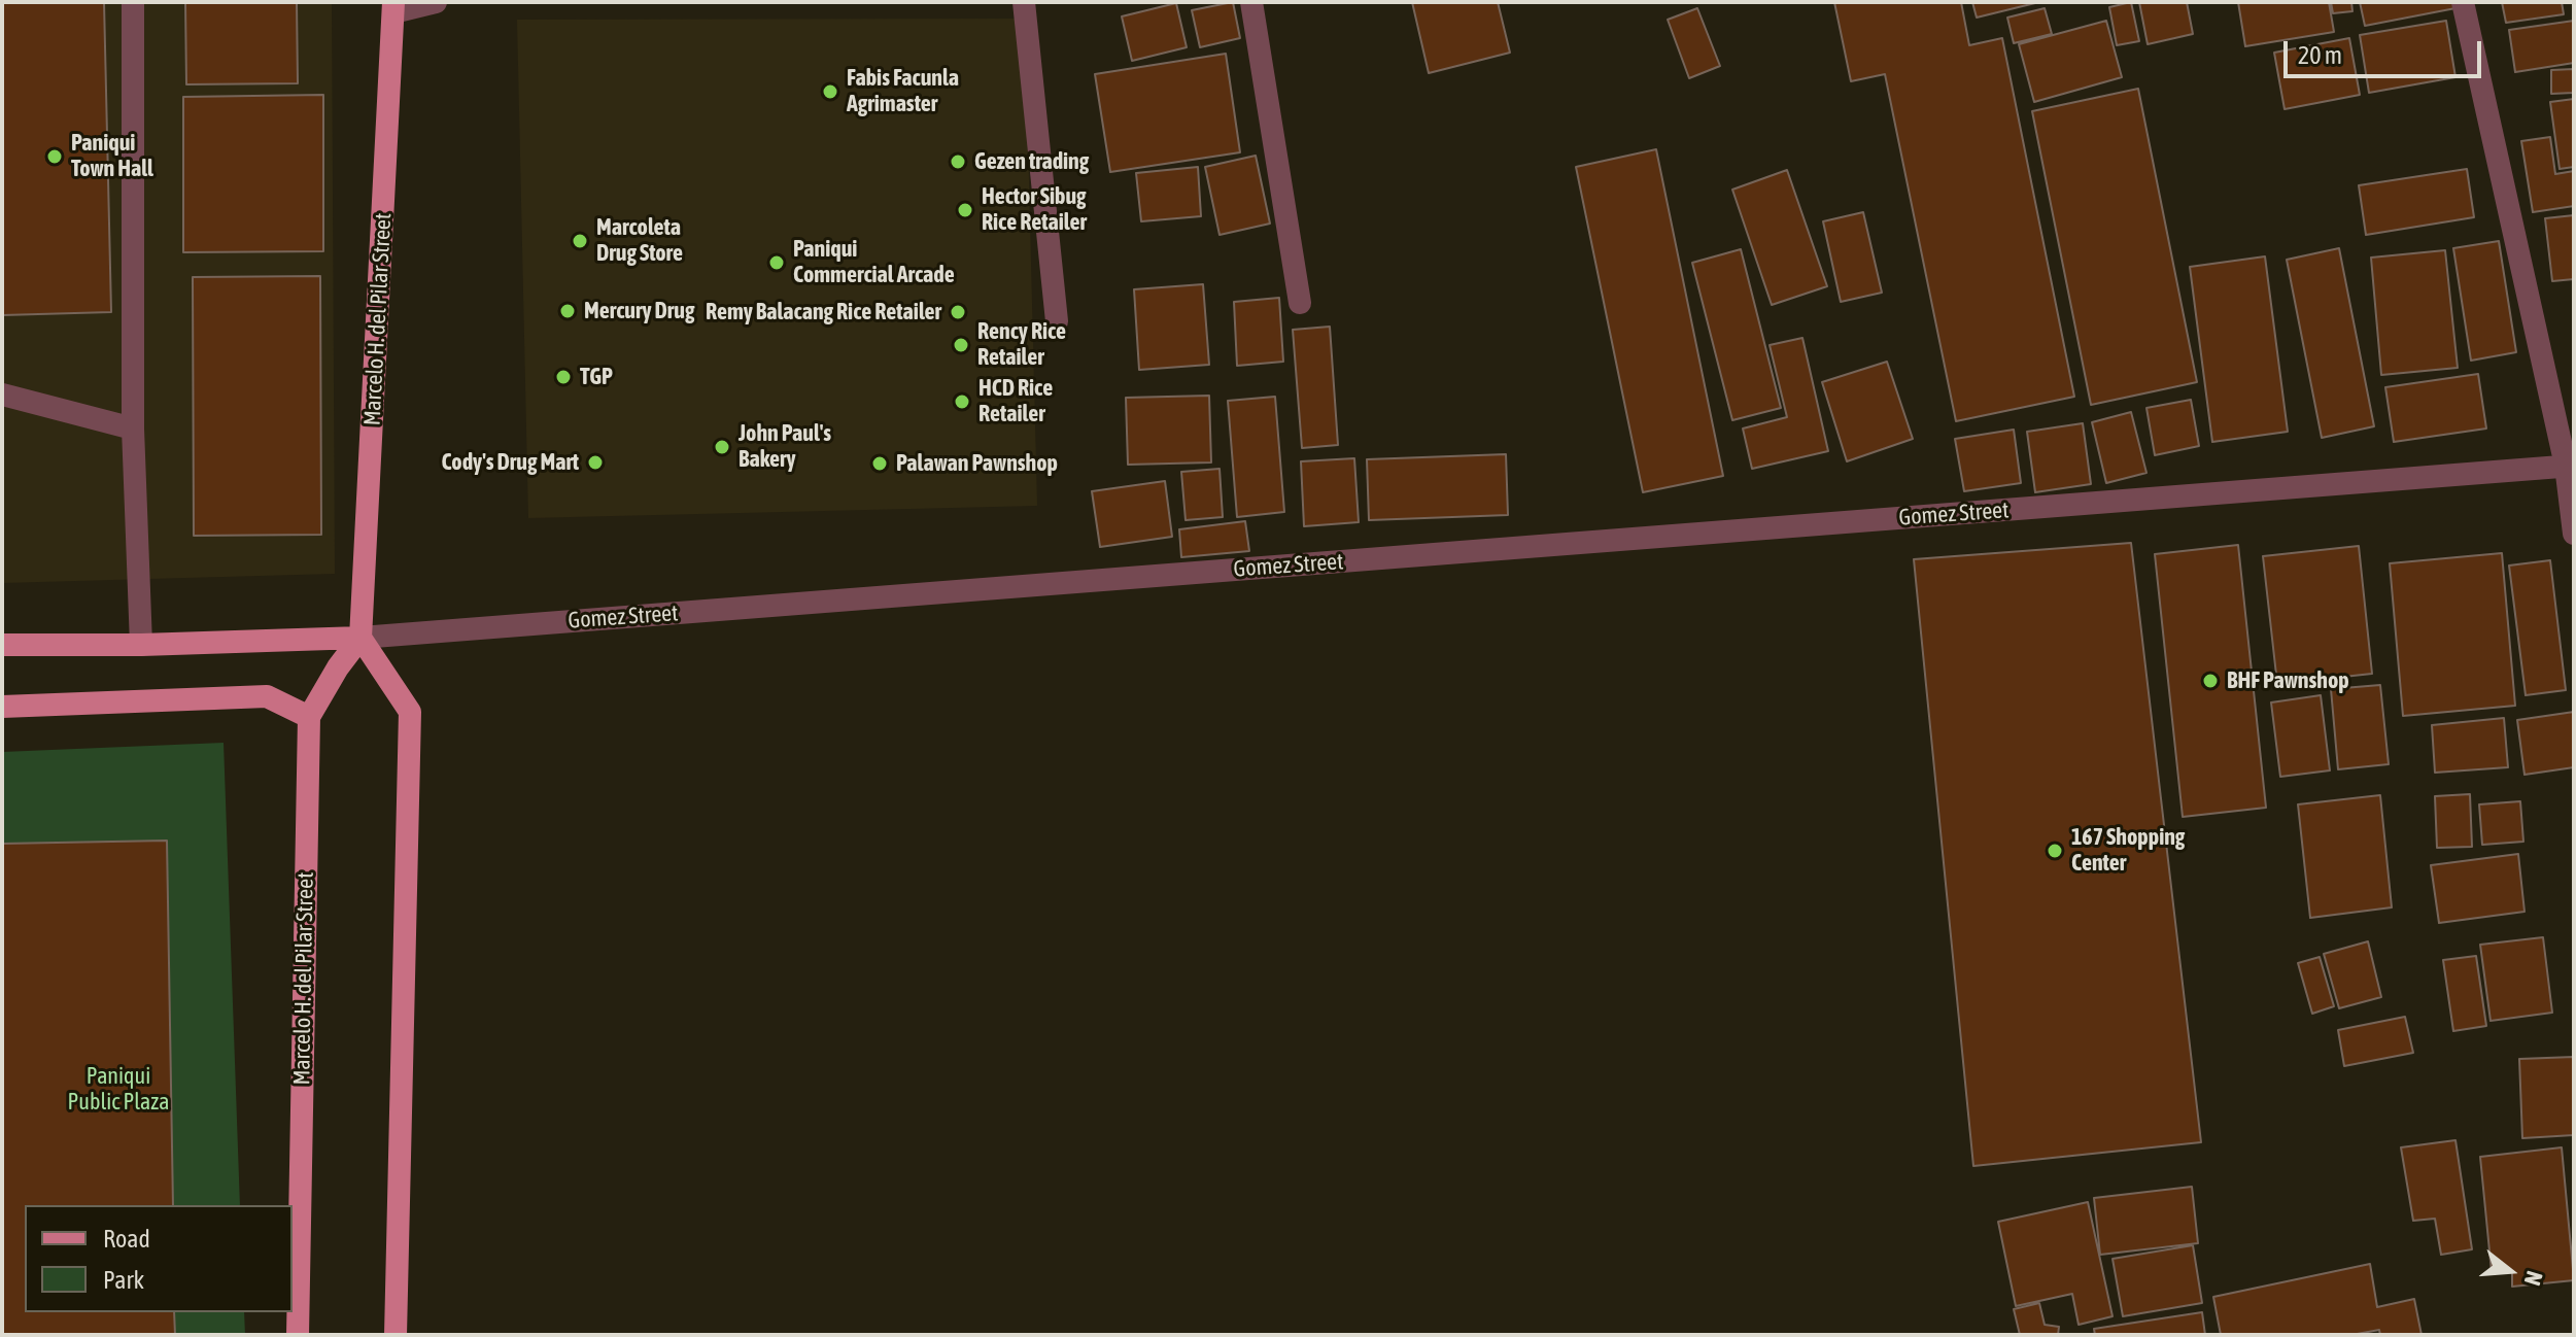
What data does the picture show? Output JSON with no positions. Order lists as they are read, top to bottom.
{
  "streets": {
    "main road": ["Marcelo H. del Pilar Street", "Gomez Street"]
  },
  "crossings": [
    ["Marcelo H. del Pilar Street", "Gomez Street"]
  ],
  "parks": ["Paniqui Public Plaza"],
  "places": [
    "Fabis Facunla Agrimaster",
    "Paniqui Town Hall",
    "Gezen trading",
    "Hector Sibug Rice Retailer",
    "Marcoleta Drug Store",
    "Paniqui Commercial Arcade",
    "Mercury Drug",
    "Remy Balacang Rice Retailer",
    "Rency Rice Retailer",
    "TGP",
    "HCD Rice Retailer",
    "John Paul's Bakery",
    "Cody's Drug Mart",
    "Palawan Pawnshop",
    "BHF Pawnshop",
    "167 Shopping Center"
  ],
  "legend": ["Road", "Park"],
  "scale_bar": "20 m",
  "north": "right"
}
